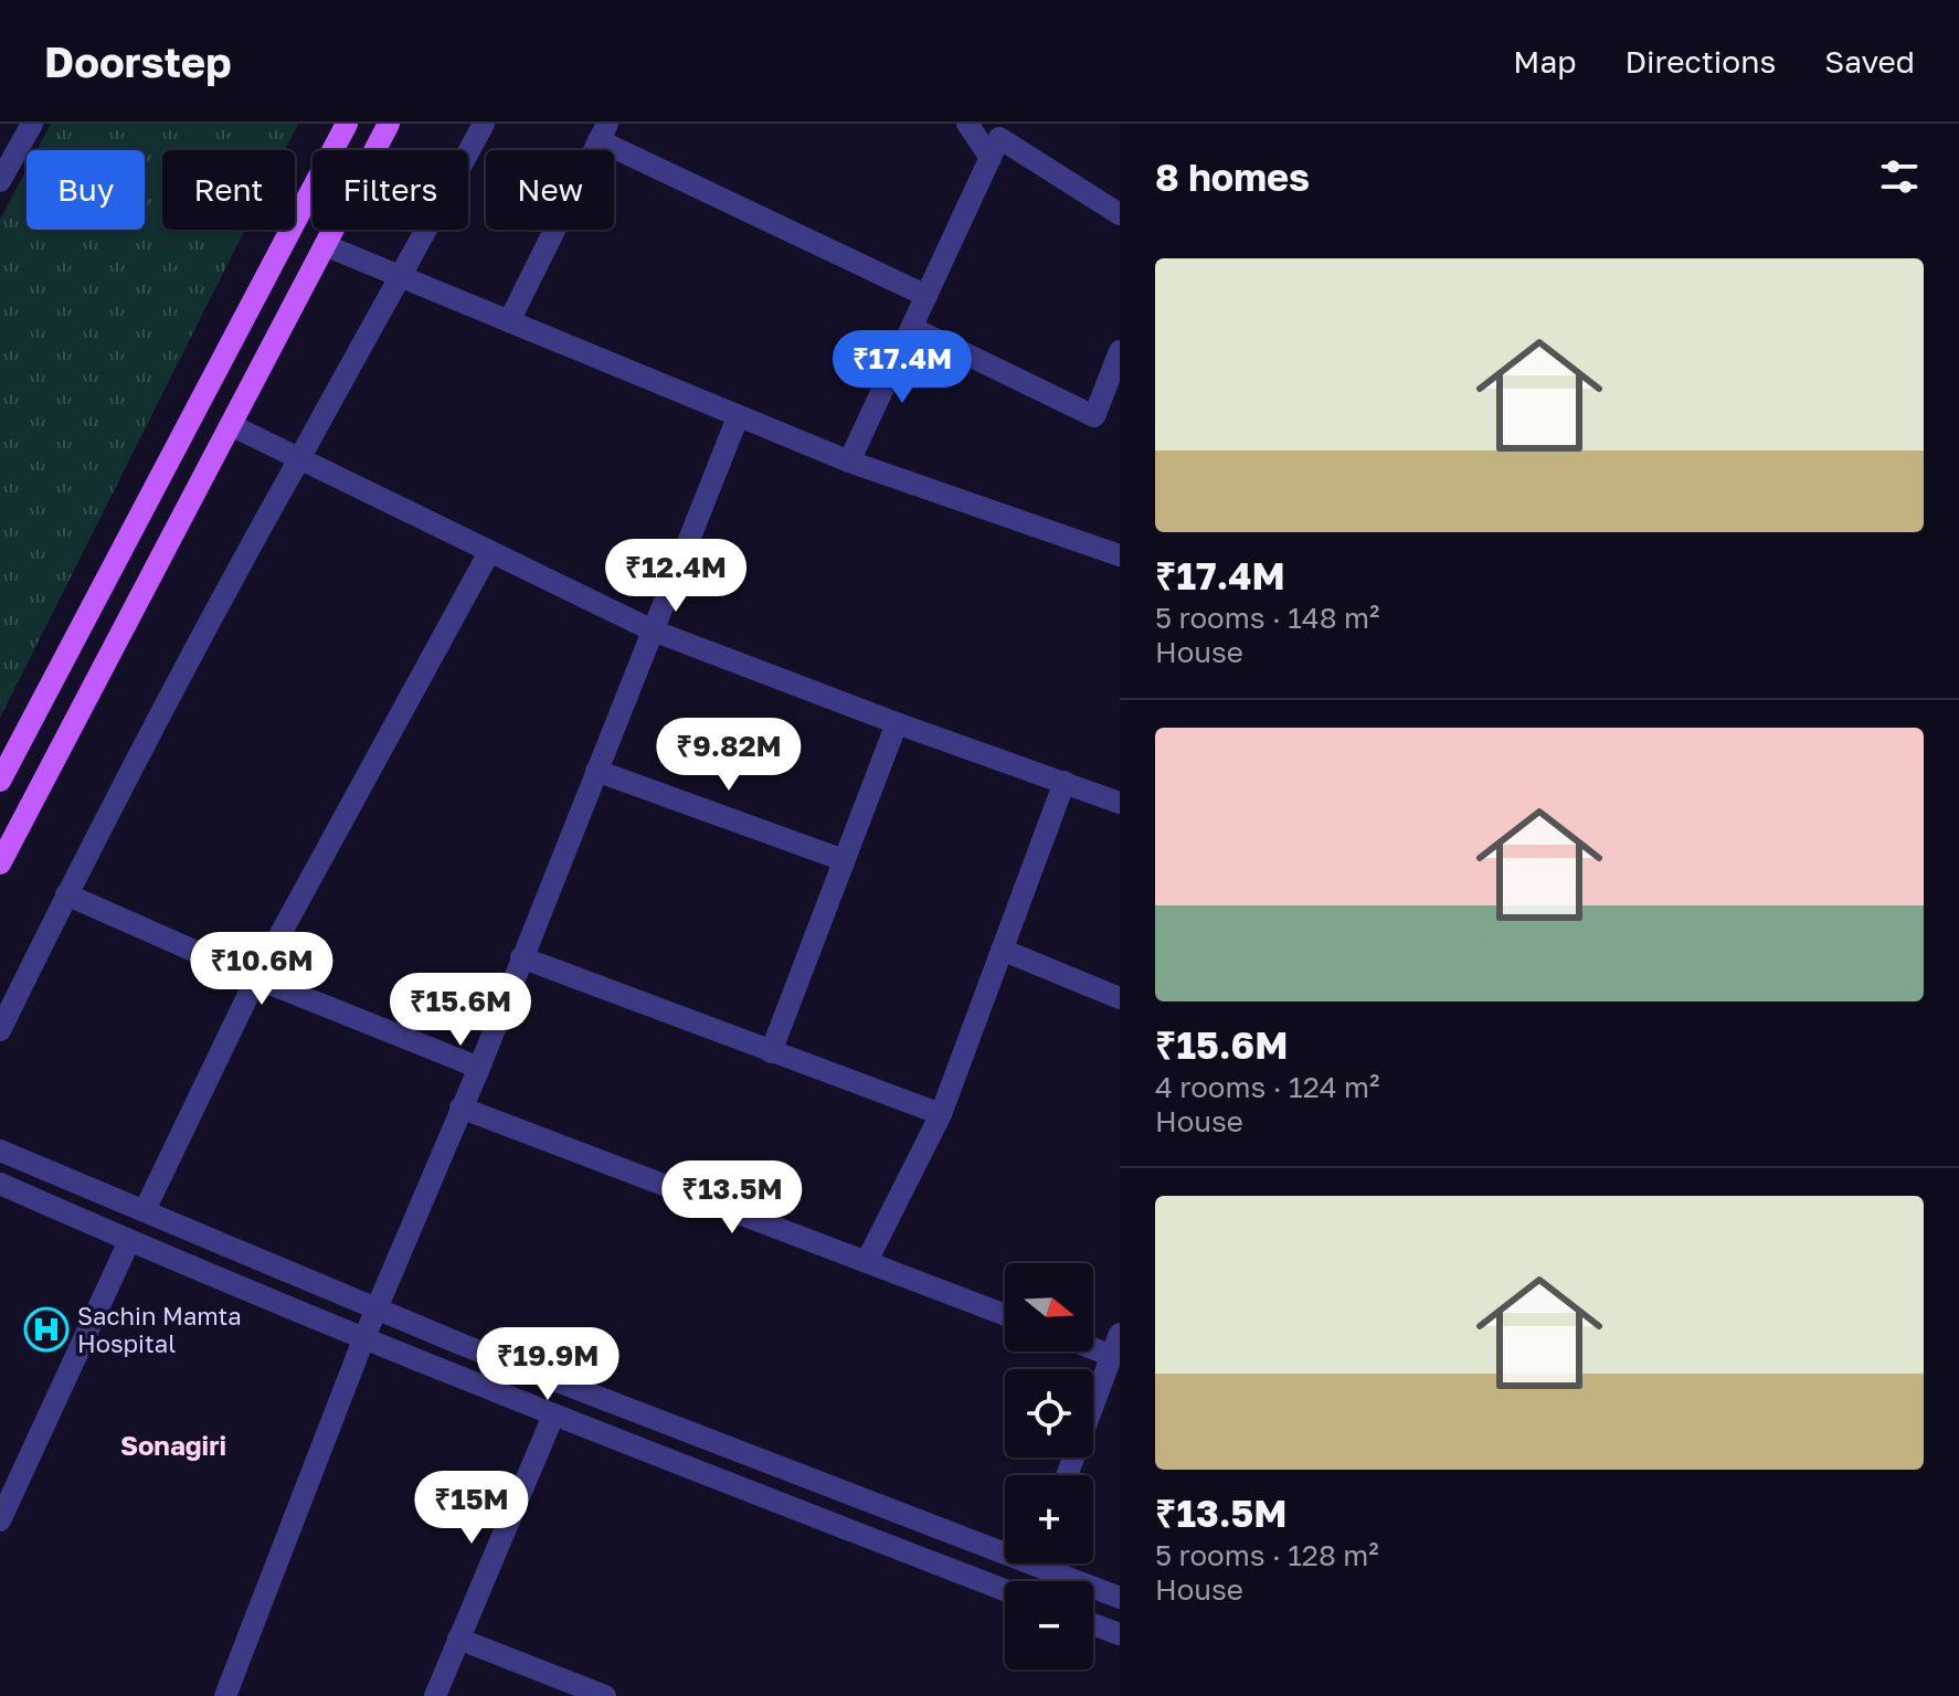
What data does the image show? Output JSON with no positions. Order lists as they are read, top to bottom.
{
  "districts": ["Sonagiri"],
  "places": {
    "hospital": ["Sachin Mamta Hospital"]
  },
  "north": "right",
  "page": {
    "header": "Doorstep",
    "nav": ["Map", "Directions", "Saved"],
    "heading": "8 homes",
    "chip": [
      "Buy",
      "Rent",
      "Filters",
      "New"
    ],
    "list": [
      {
        "name": "₹17.4M",
        "note": "5 rooms · 148 m² · House"
      },
      {
        "name": "₹15.6M",
        "note": "4 rooms · 124 m² · House"
      },
      {
        "name": "₹13.5M",
        "note": "5 rooms · 128 m² · House"
      }
    ],
    "price": [
      "₹17.4M",
      "₹12.4M",
      "₹9.82M",
      "₹10.6M",
      "₹15.6M",
      "₹13.5M",
      "₹19.9M",
      "₹15M"
    ],
    "map_buttons": ["+", "−"]
  }
}
